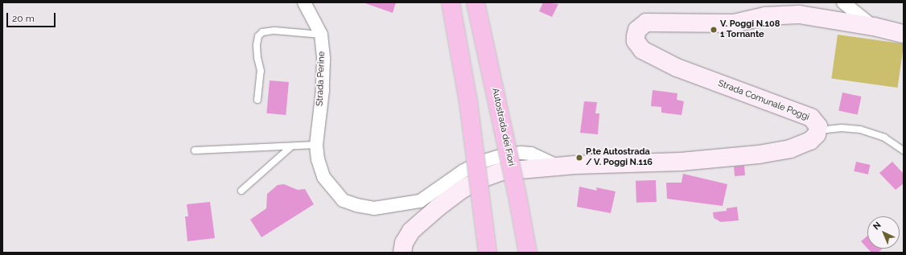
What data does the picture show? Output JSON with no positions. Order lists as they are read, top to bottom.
{
  "streets": {
    "highway": ["Autostrada dei Fiori"],
    "main road": ["Strada Comunale Poggi"],
    "street": ["Strada Perine"]
  },
  "places": ["V. Poggi N.108 1 Tornante", "P.te Autostrada / V. Poggi N.116"],
  "scale_bar": "20 m",
  "north": "top left"
}
